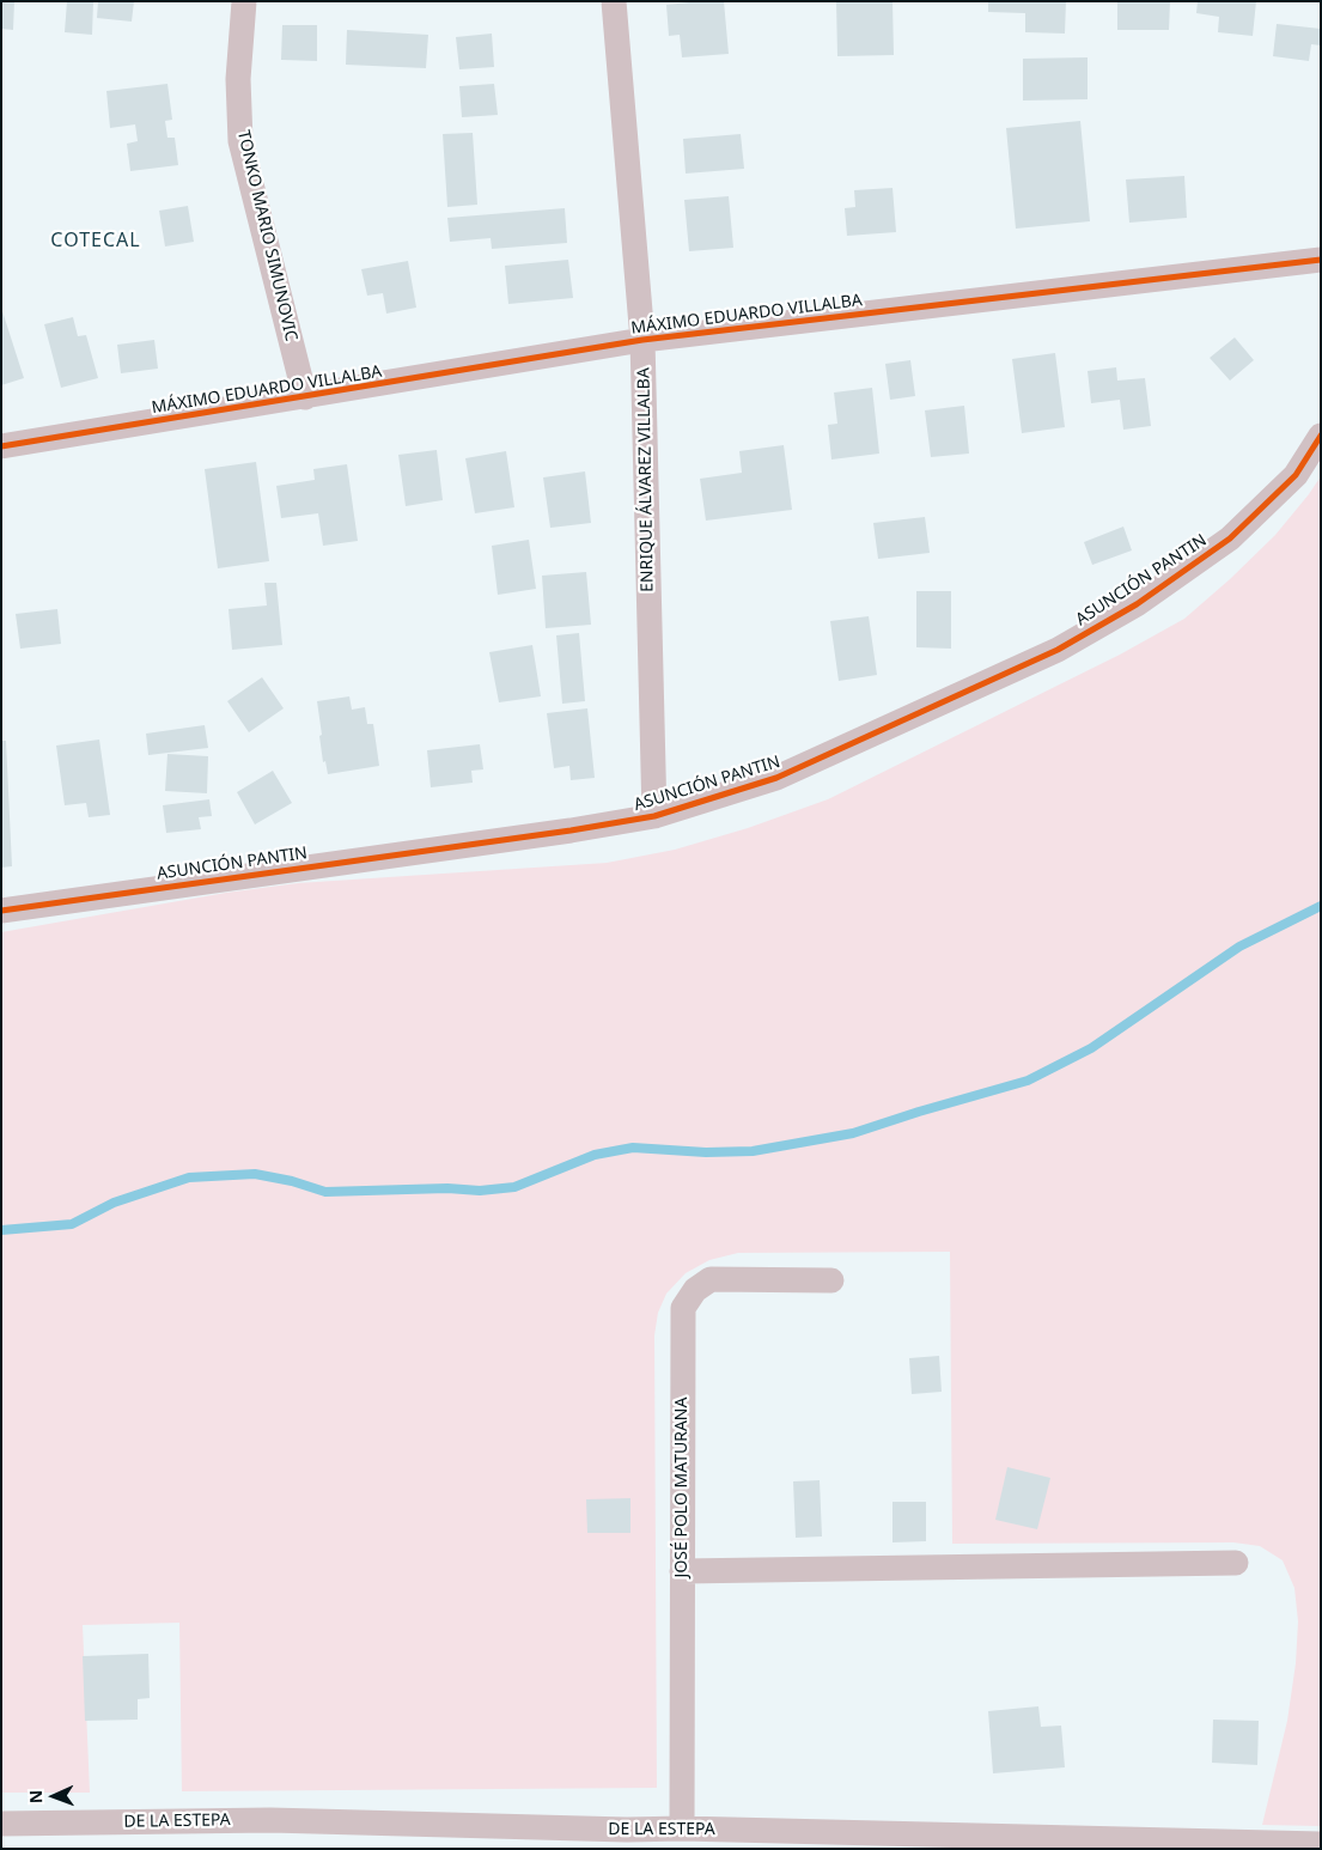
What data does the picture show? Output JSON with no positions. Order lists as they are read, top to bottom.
{
  "streets": {
    "street": [
      "TONKO MARIO SIMUNOVIC",
      "MÁXIMO EDUARDO VILLALBA",
      "ENRIQUE ÁLVAREZ VILLALBA",
      "ASUNCIÓN PANTIN",
      "JOSÉ POLO MATURANA",
      "DE LA ESTEPA"
    ]
  },
  "crossings": [
    ["TONKO MARIO SIMUNOVIC", "MÁXIMO EDUARDO VILLALBA"],
    ["MÁXIMO EDUARDO VILLALBA", "ENRIQUE ÁLVAREZ VILLALBA"],
    ["ENRIQUE ÁLVAREZ VILLALBA", "ASUNCIÓN PANTIN"],
    ["JOSÉ POLO MATURANA", "DE LA ESTEPA"]
  ],
  "districts": ["COTECAL"],
  "north": "left"
}
